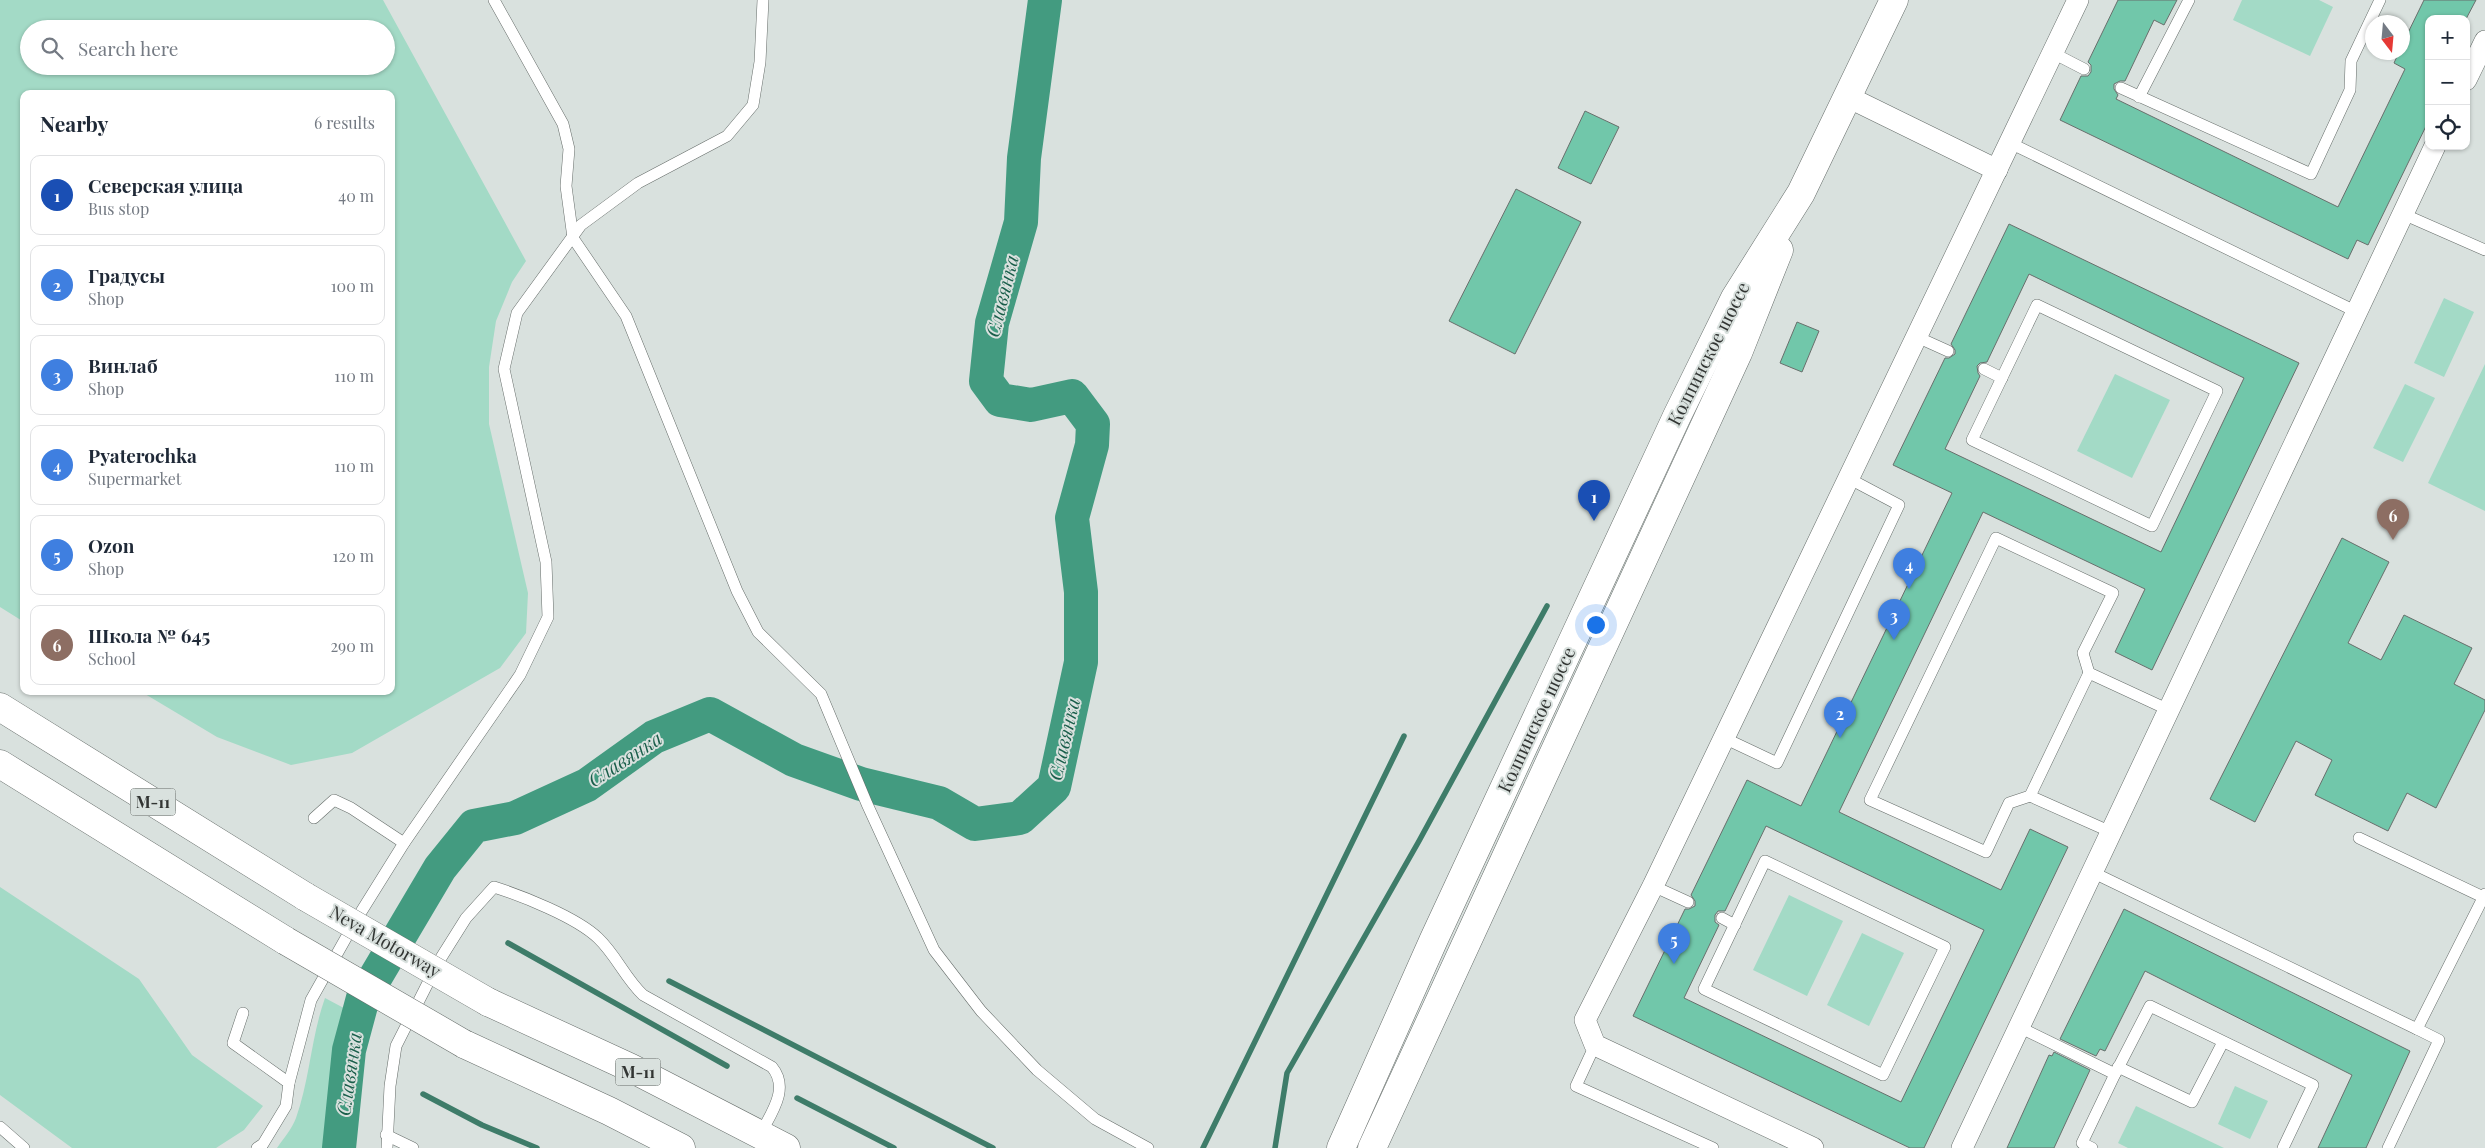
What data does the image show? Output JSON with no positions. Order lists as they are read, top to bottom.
{
  "streets": {
    "main road": ["Колпинское шоссе", "М-11", "Neva Motorway"]
  },
  "water": ["Славянка"],
  "north": "bottom",
  "page": {
    "map_buttons": ["+", "−"],
    "search": "Search here",
    "heading": ["Nearby", "6 results"],
    "list": [
      {
        "mark": "1",
        "name": "Северская улица",
        "note": "Bus stop",
        "value": "40 m"
      },
      {
        "mark": "2",
        "name": "Градусы",
        "note": "Shop",
        "value": "100 m"
      },
      {
        "mark": "3",
        "name": "Винлаб",
        "note": "Shop",
        "value": "110 m"
      },
      {
        "mark": "4",
        "name": "Pyaterochka",
        "note": "Supermarket",
        "value": "110 m"
      },
      {
        "mark": "5",
        "name": "Ozon",
        "note": "Shop",
        "value": "120 m"
      },
      {
        "mark": "6",
        "name": "Школа № 645",
        "note": "School",
        "value": "290 m"
      }
    ],
    "pins": [
      "1",
      "6",
      "4",
      "3",
      "2",
      "5"
    ]
  }
}
